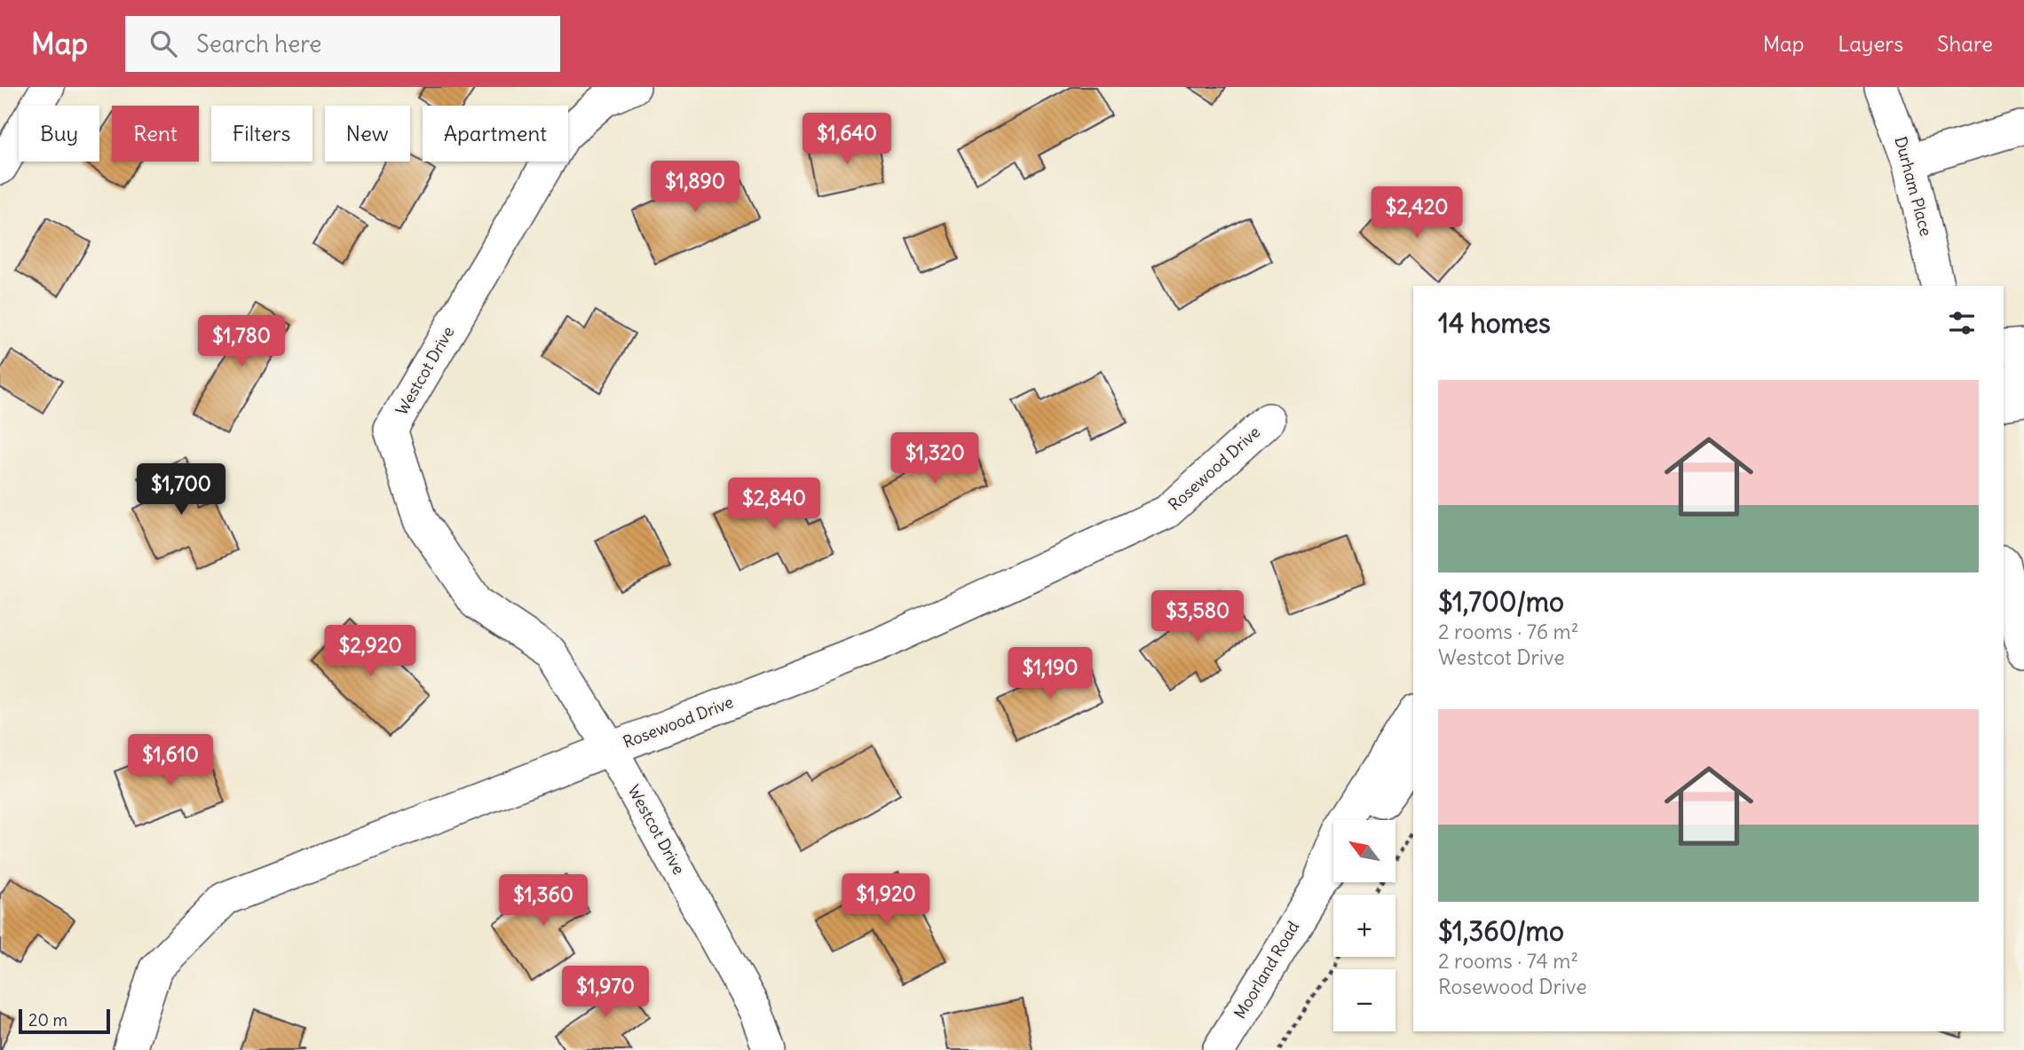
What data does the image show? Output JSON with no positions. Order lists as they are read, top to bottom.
{
  "streets": {
    "street": [
      "Durham Place",
      "Westcot Drive",
      "Rosewood Drive",
      "Moorland Road"
    ]
  },
  "crossings": [
    ["Westcot Drive", "Rosewood Drive"]
  ],
  "scale_bar": "20 m",
  "north": "top left",
  "page": {
    "header": "Map",
    "search": "Search here",
    "nav": ["Map", "Layers", "Share"],
    "chip": [
      "Buy",
      "Rent",
      "Filters",
      "New",
      "Apartment"
    ],
    "price": [
      "$1,640",
      "$1,890",
      "$2,420",
      "$1,780",
      "$1,320",
      "$1,700",
      "$2,840",
      "$3,580",
      "$2,920",
      "$1,190",
      "$1,610",
      "$1,920",
      "$1,360",
      "$1,970"
    ],
    "heading": "14 homes",
    "list": [
      {
        "name": "$1,700/mo",
        "note": "2 rooms · 76 m² · Westcot Drive"
      },
      {
        "name": "$1,360/mo",
        "note": "2 rooms · 74 m² · Rosewood Drive"
      }
    ],
    "map_buttons": ["+", "−"],
    "scale": "20 m"
  }
}
